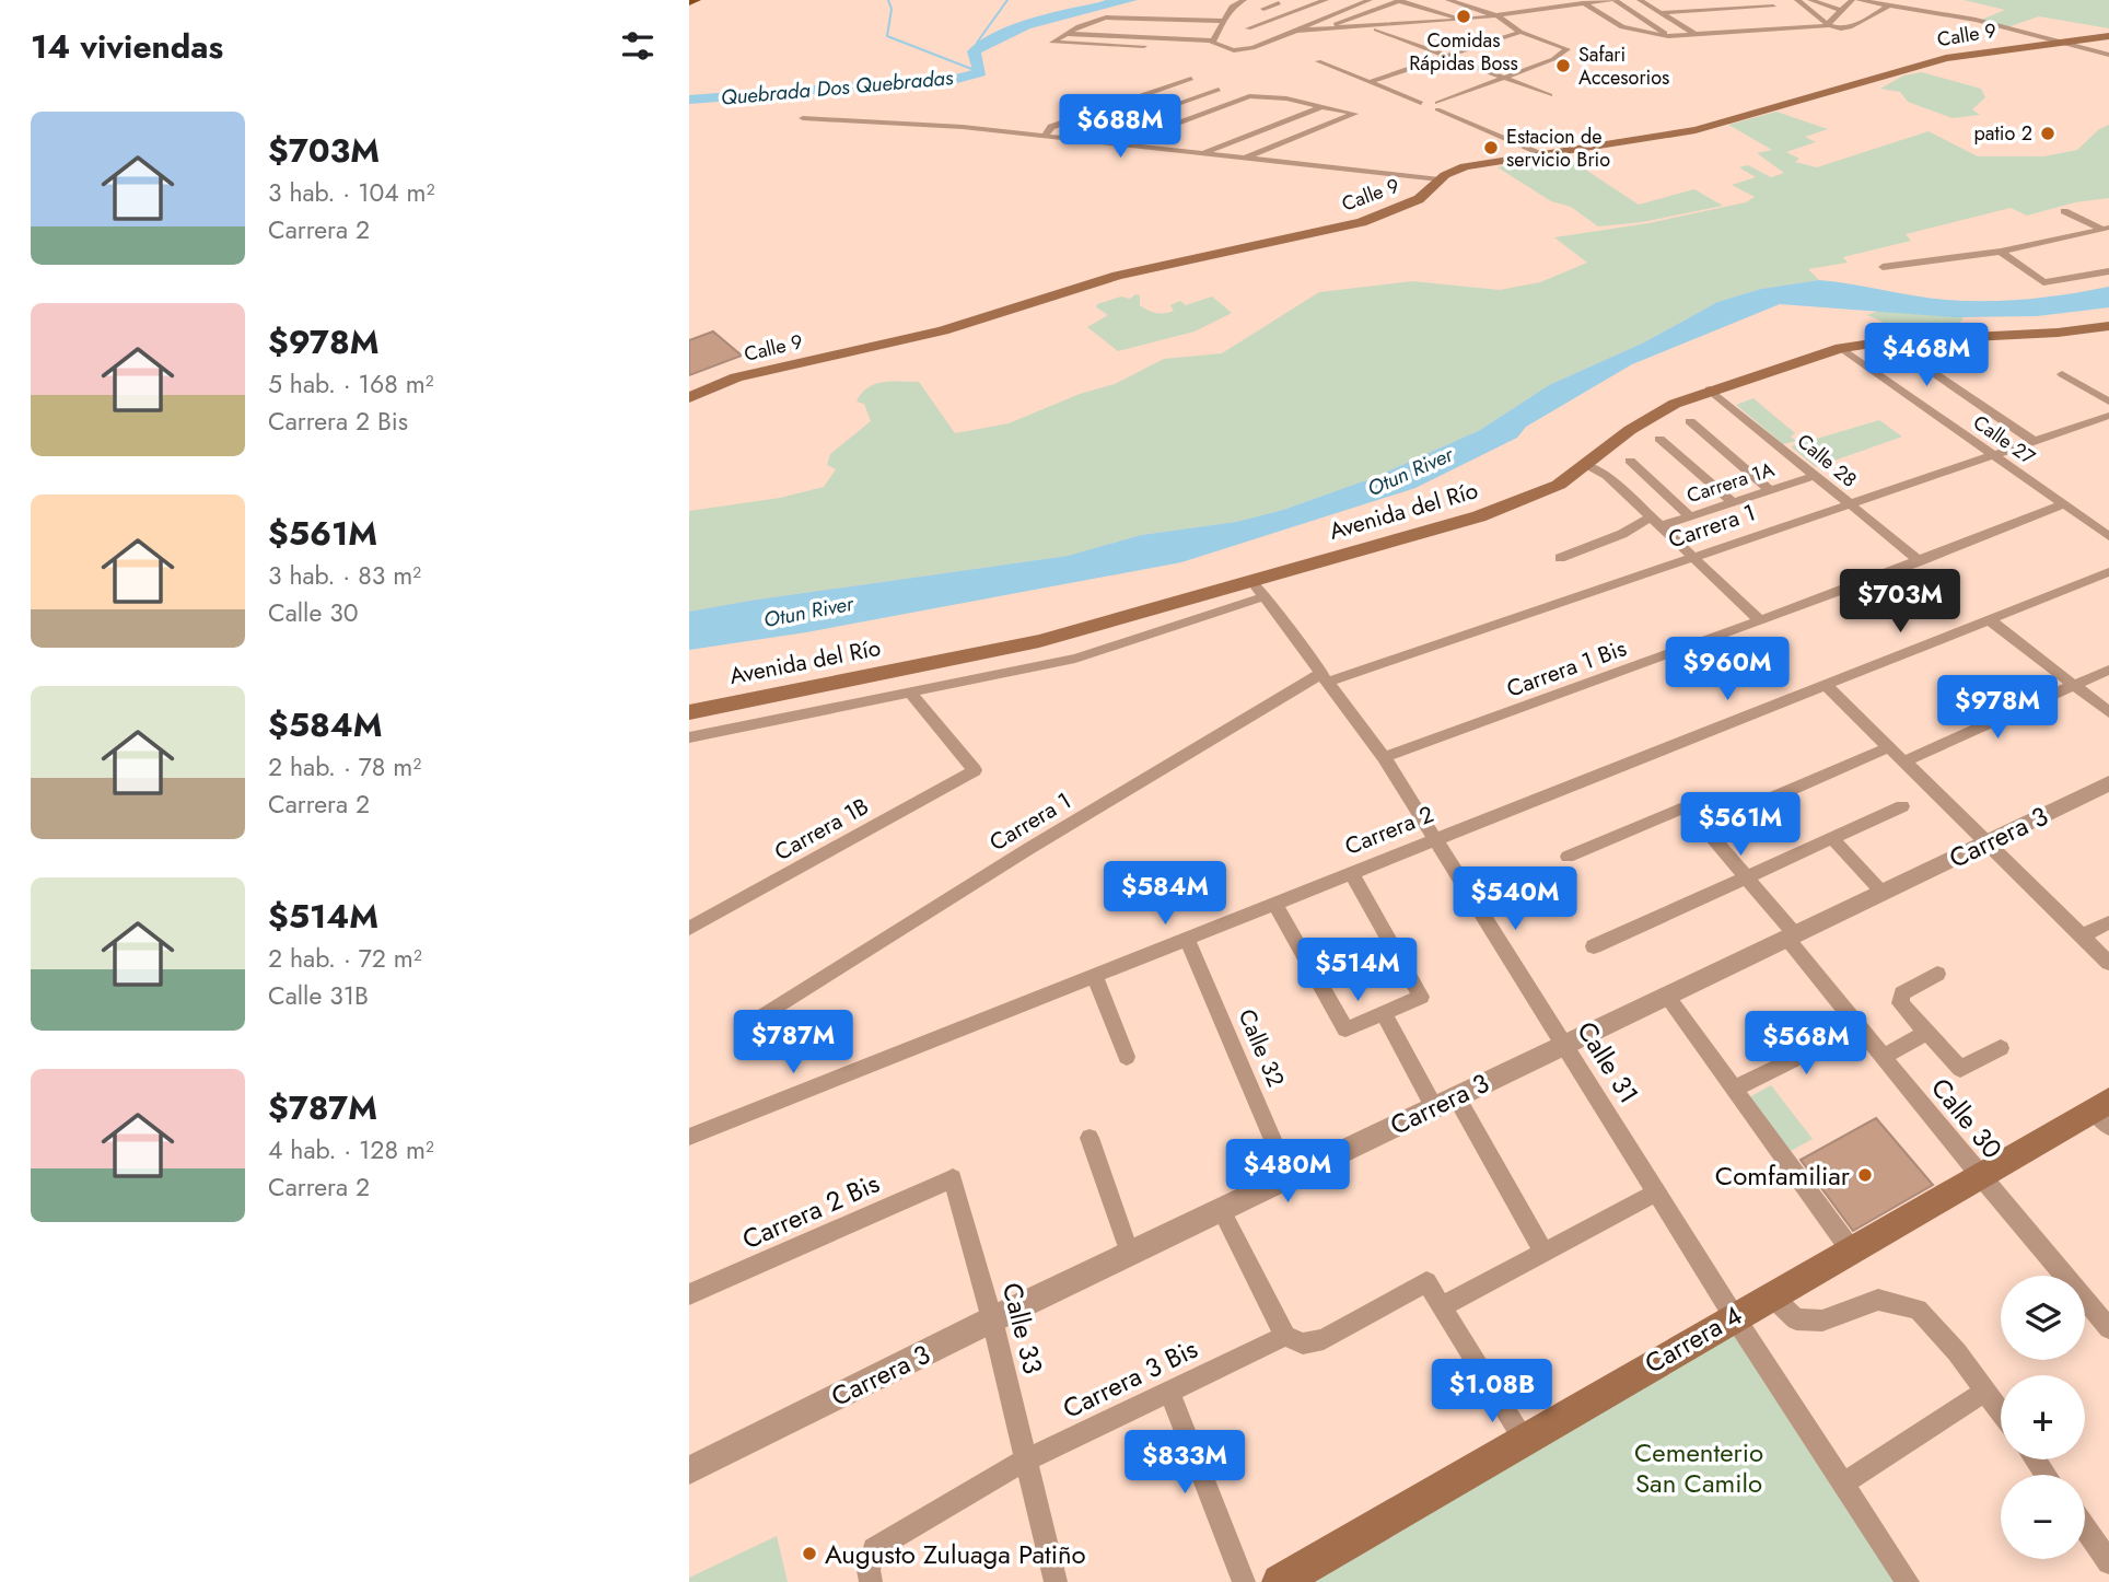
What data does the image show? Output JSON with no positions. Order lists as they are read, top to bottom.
{
  "streets": {
    "main road": ["Calle 9", "Avenida del Río", "Carrera 4"],
    "street": [
      "Calle 27",
      "Calle 28",
      "Carrera 1A",
      "Carrera 1",
      "Carrera 1 Bis",
      "Carrera 1B",
      "Carrera 2",
      "Carrera 3",
      "Calle 32",
      "Calle 31",
      "Calle 30",
      "Carrera 2 Bis",
      "Calle 33",
      "Carrera 3 Bis"
    ]
  },
  "crossings": [
    ["Calle 27", "Avenida del Río"],
    ["Calle 27", "Carrera 1"],
    ["Calle 27", "Carrera 1 Bis"],
    ["Calle 28", "Carrera 1A"],
    ["Calle 28", "Avenida del Río"],
    ["Calle 28", "Carrera 1"],
    ["Calle 28", "Carrera 1 Bis"],
    ["Avenida del Río", "Calle 31"],
    ["Carrera 1", "Calle 31"],
    ["Carrera 1 Bis", "Calle 31"],
    ["Carrera 2", "Calle 32"],
    ["Carrera 2", "Calle 31"],
    ["Carrera 3", "Calle 32"],
    ["Carrera 3", "Calle 31"],
    ["Carrera 3", "Calle 30"],
    ["Carrera 3", "Calle 33"],
    ["Calle 31", "Carrera 4"],
    ["Calle 30", "Carrera 4"],
    ["Carrera 2 Bis", "Calle 33"],
    ["Calle 33", "Carrera 3 Bis"]
  ],
  "water": ["Quebrada Dos Quebradas", "Otun River"],
  "parks": ["Cementerio San Camilo"],
  "places": [
    "Comidas Rápidas Boss",
    "Safari Accesorios",
    "patio 2",
    "Estacion de servicio Brio",
    "Comfamiliar",
    "Augusto Zuluaga Patiño"
  ],
  "page": {
    "heading": "14 viviendas",
    "list": [
      {
        "name": "$703M",
        "note": "3 hab. · 104 m² · Carrera 2"
      },
      {
        "name": "$978M",
        "note": "5 hab. · 168 m² · Carrera 2 Bis"
      },
      {
        "name": "$561M",
        "note": "3 hab. · 83 m² · Calle 30"
      },
      {
        "name": "$584M",
        "note": "2 hab. · 78 m² · Carrera 2"
      },
      {
        "name": "$514M",
        "note": "2 hab. · 72 m² · Calle 31B"
      },
      {
        "name": "$787M",
        "note": "4 hab. · 128 m² · Carrera 2"
      }
    ],
    "price": [
      "$688M",
      "$468M",
      "$703M",
      "$960M",
      "$978M",
      "$561M",
      "$584M",
      "$540M",
      "$514M",
      "$787M",
      "$568M",
      "$480M",
      "$1.08B",
      "$833M"
    ],
    "map_buttons": ["+", "−"]
  }
}
